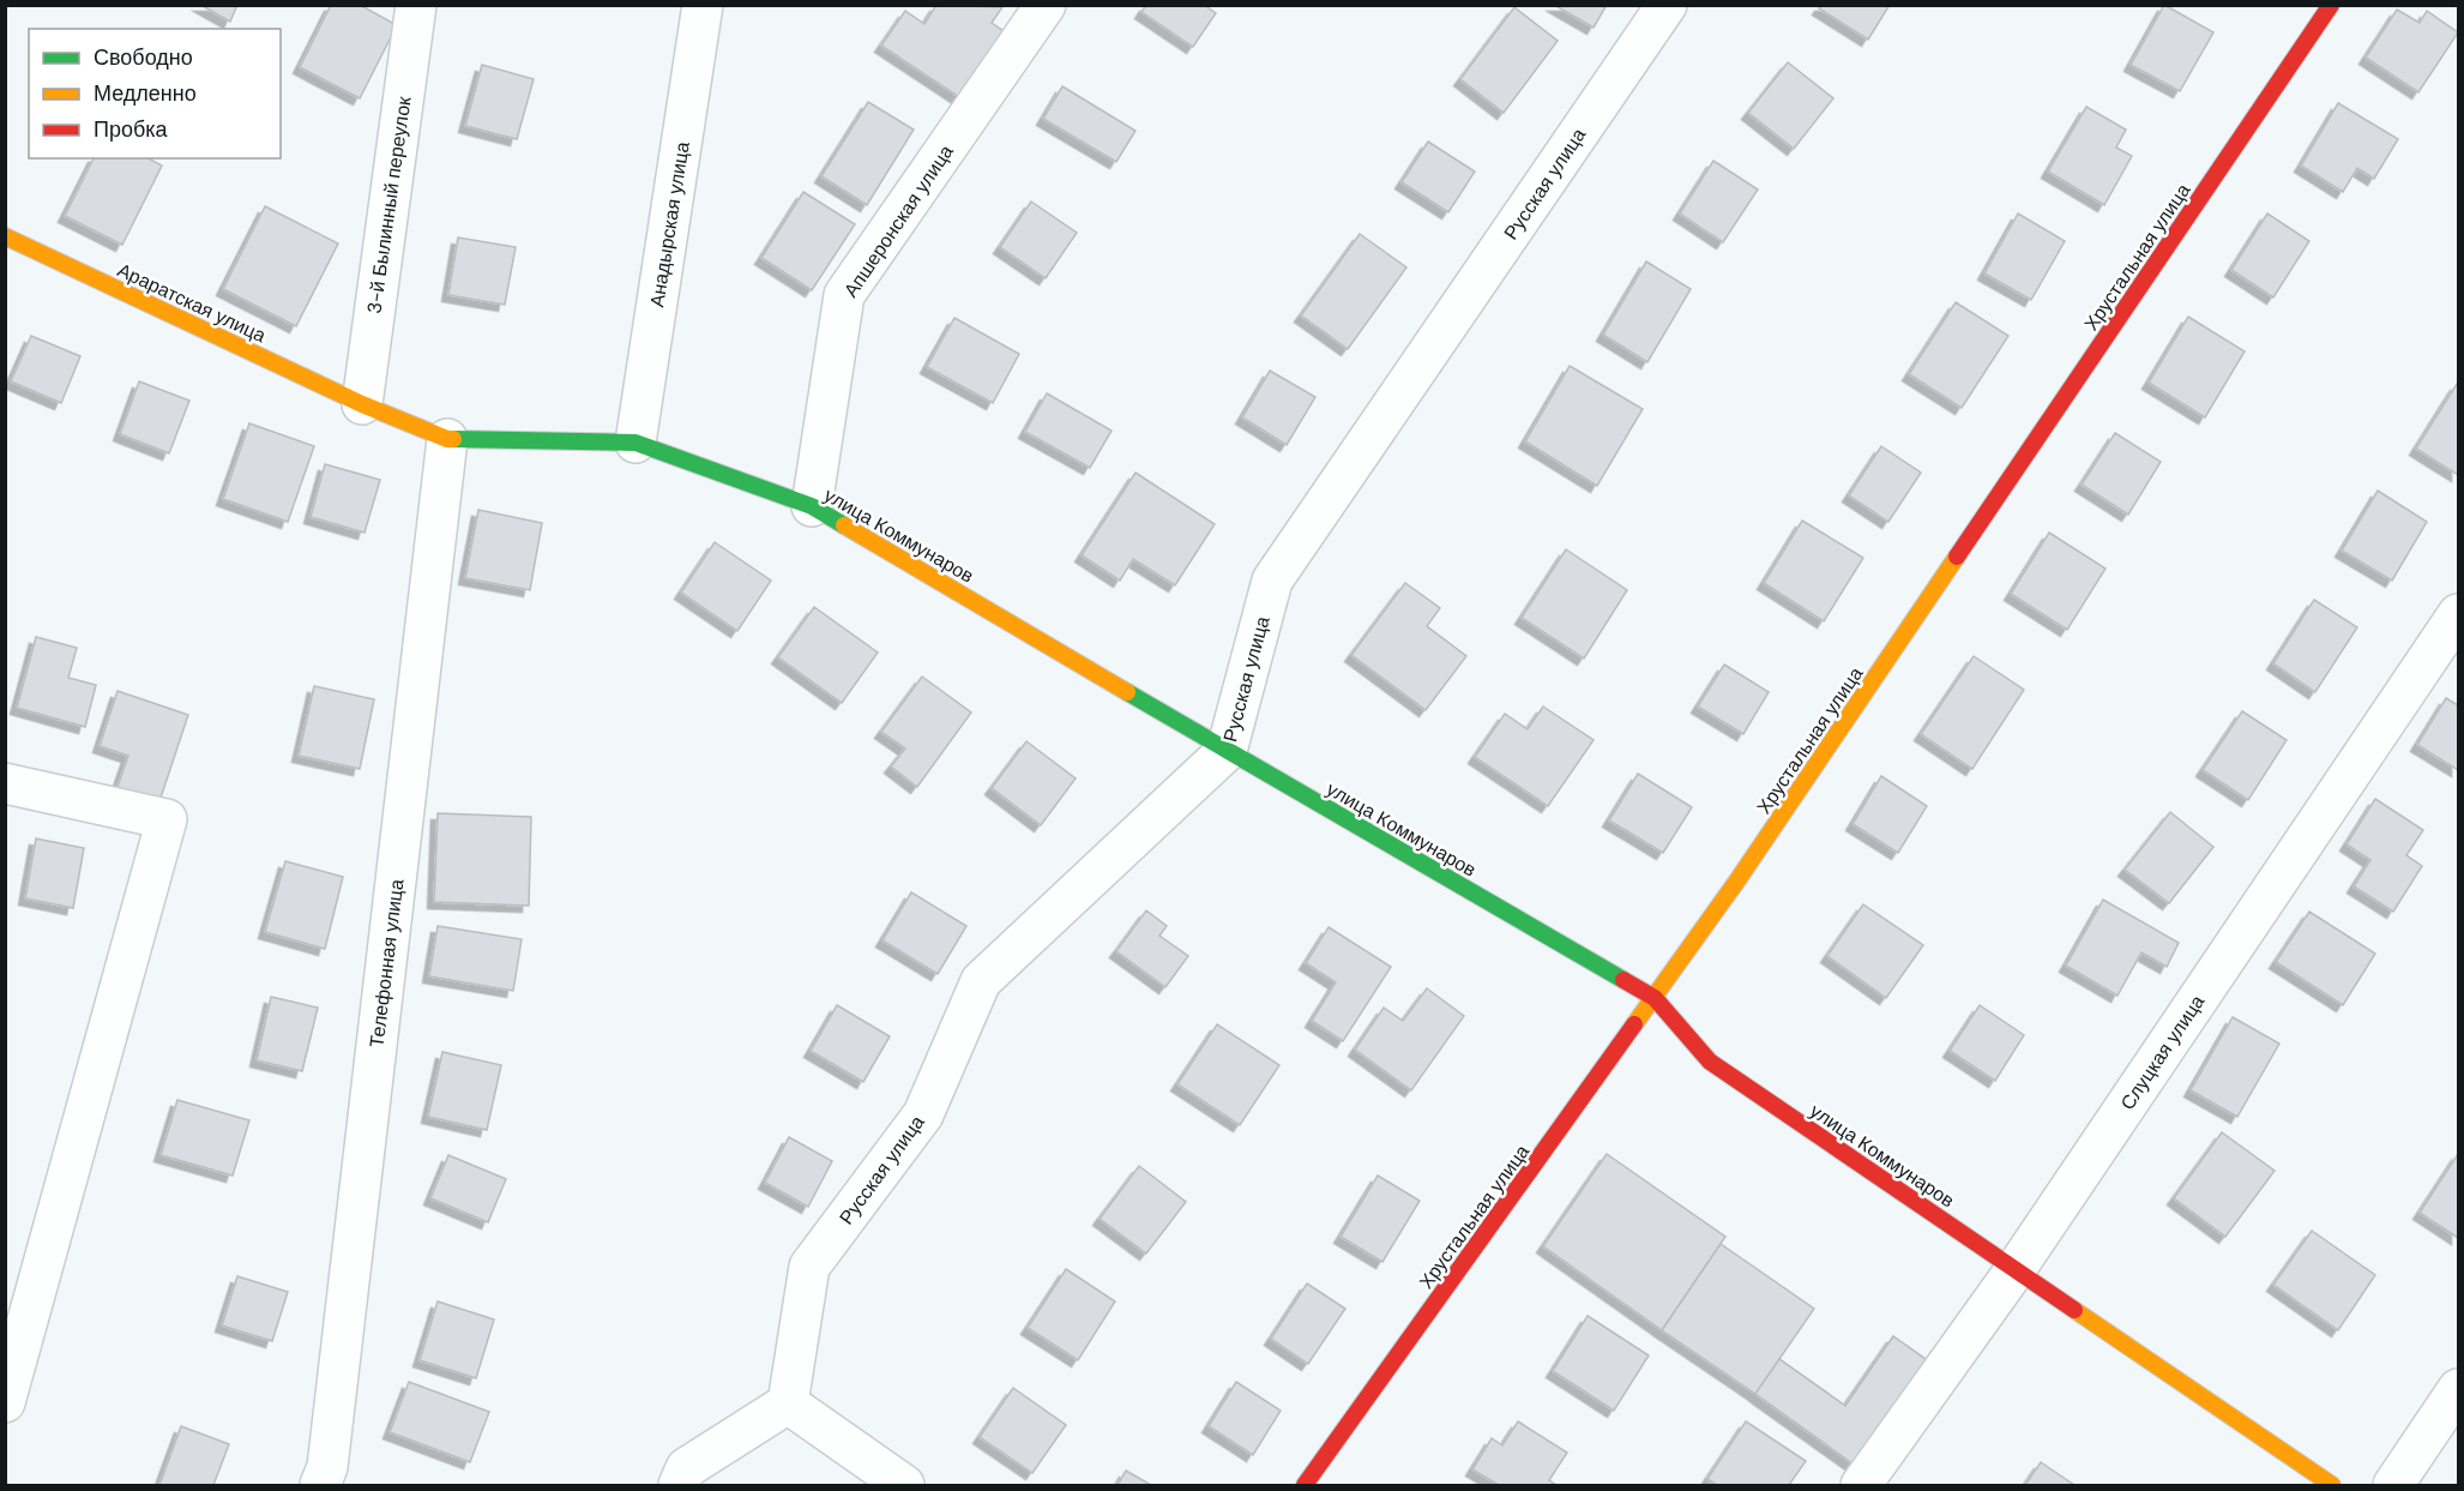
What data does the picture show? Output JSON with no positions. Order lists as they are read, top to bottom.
{
  "streets": {
    "street": [
      "Русская улица",
      "3-й Былинный переулок",
      "Апшеронская улица",
      "Анадырская улица",
      "Хрустальная улица",
      "Араратская улица",
      "улица Коммунаров",
      "Телефонная улица",
      "Слуцкая улица"
    ]
  },
  "crossings": [
    ["Русская улица", "улица Коммунаров"],
    ["3-й Былинный переулок", "Араратская улица"],
    ["3-й Былинный переулок", "улица Коммунаров"],
    ["Апшеронская улица", "улица Коммунаров"],
    ["Анадырская улица", "улица Коммунаров"],
    ["Хрустальная улица", "улица Коммунаров"],
    ["Араратская улица", "улица Коммунаров"],
    ["улица Коммунаров", "Телефонная улица"],
    ["улица Коммунаров", "Слуцкая улица"]
  ],
  "legend": ["Свободно", "Медленно", "Пробка"]
}
